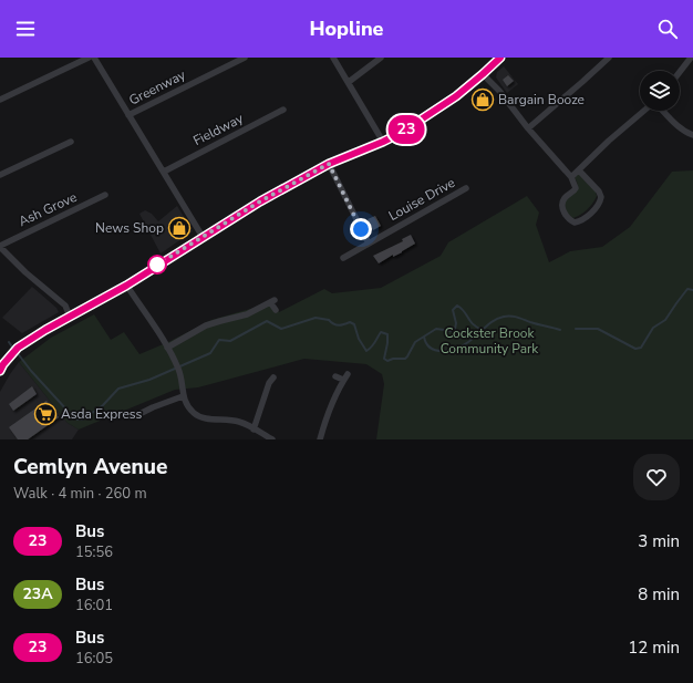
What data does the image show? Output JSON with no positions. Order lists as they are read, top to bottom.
{
  "streets": {
    "street": [
      "Greenway",
      "Fieldway",
      "Louise Drive",
      "Ash Grove"
    ]
  },
  "parks": ["Cockster Brook Community Park"],
  "places": {
    "shop": ["Bargain Booze", "News Shop"],
    "supermarket": ["Asda Express"]
  },
  "lines": ["bus line 23"],
  "page": {
    "header": "Hopline",
    "on_map": "23",
    "heading": ["Cemlyn Avenue", "Walk · 4 min · 260 m"],
    "list": [
      {
        "mark": "23",
        "name": "Bus",
        "note": "15:56",
        "value": "3 min"
      },
      {
        "mark": "23A",
        "name": "Bus",
        "note": "16:01",
        "value": "8 min"
      },
      {
        "mark": "23",
        "name": "Bus",
        "note": "16:05",
        "value": "12 min"
      }
    ]
  }
}
